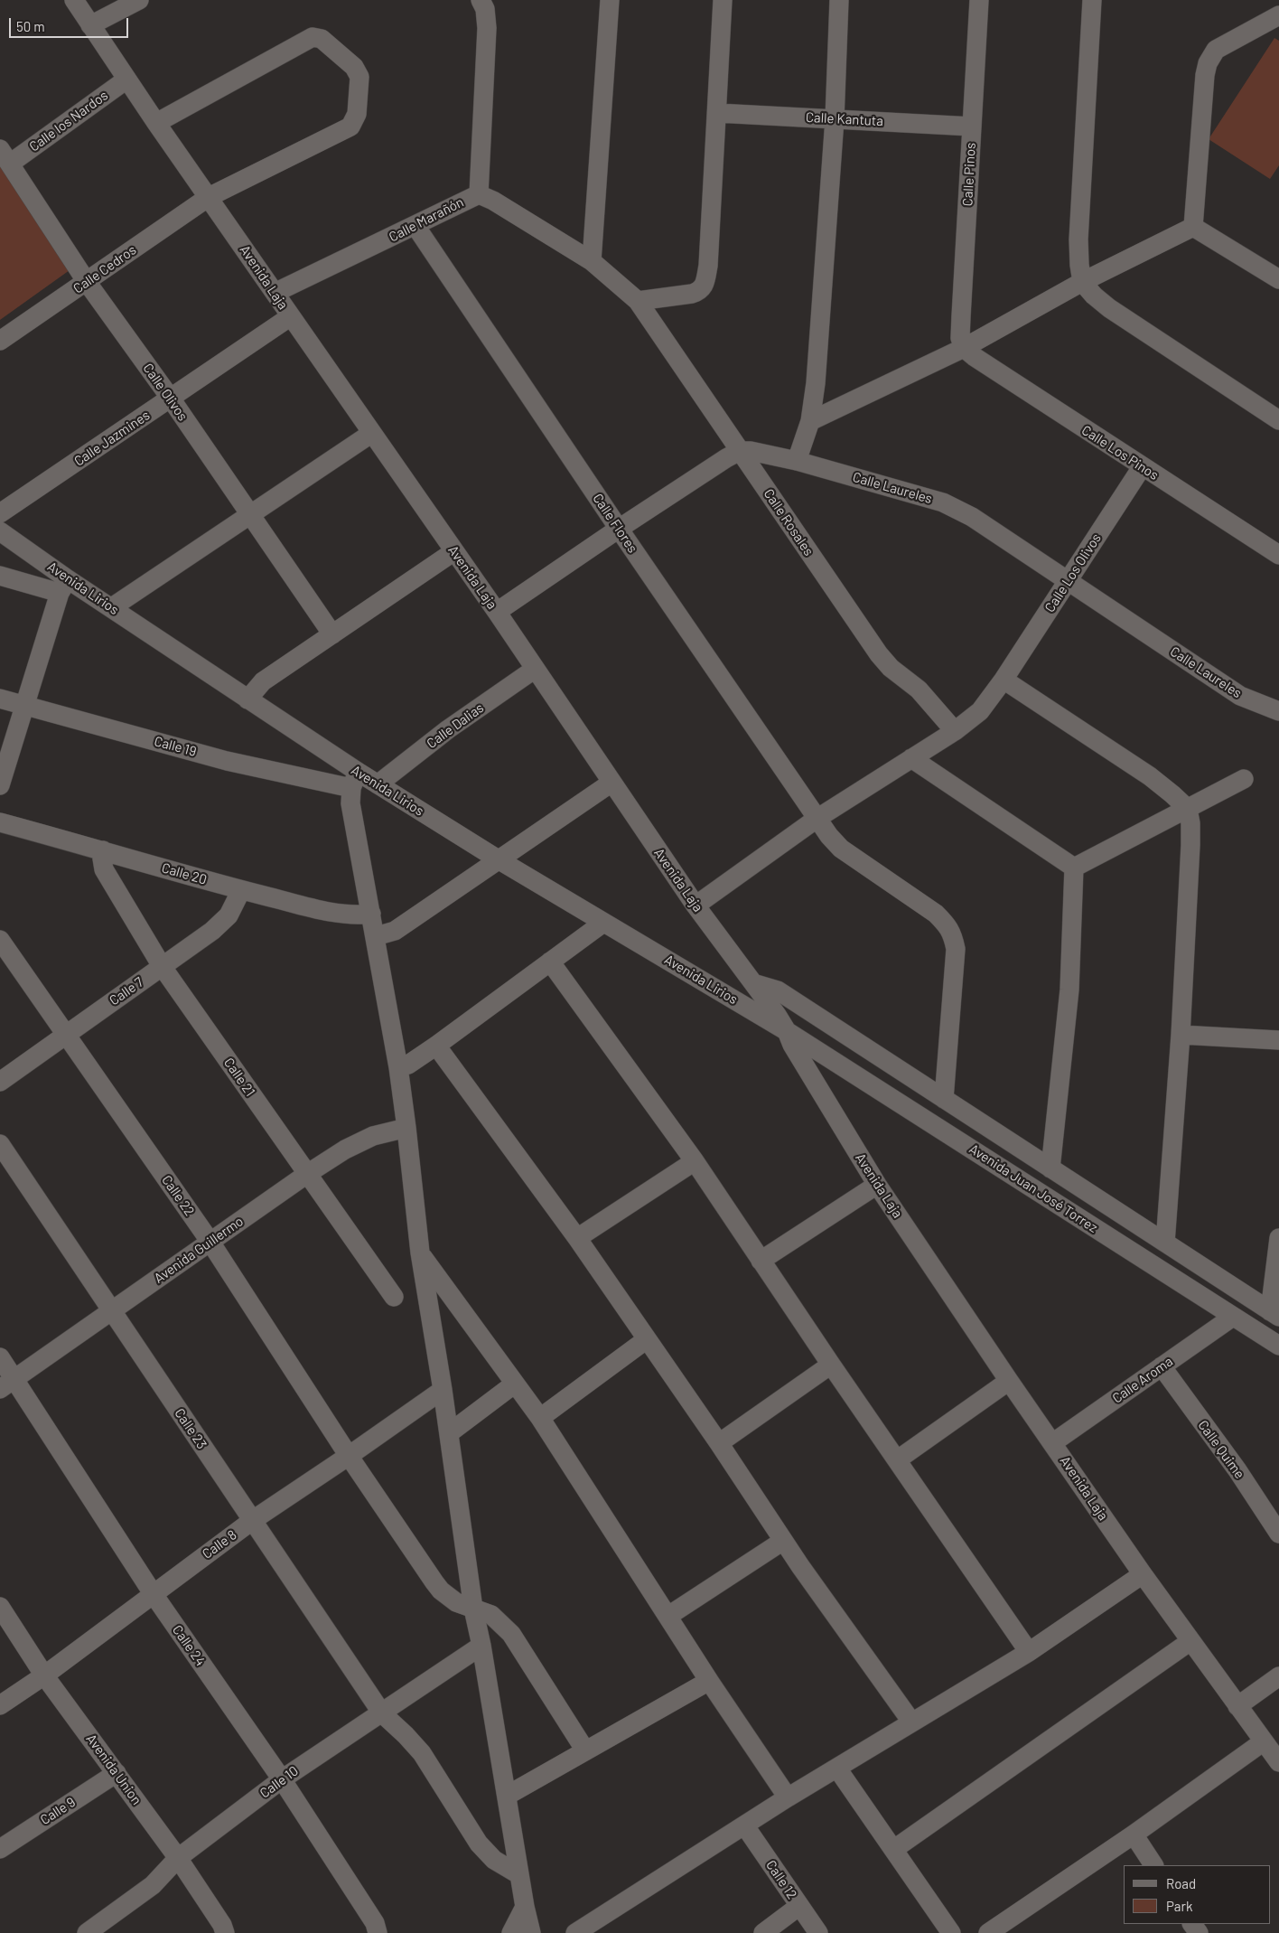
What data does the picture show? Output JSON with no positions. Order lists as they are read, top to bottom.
{
  "streets": {
    "street": [
      "Calle Kantuta",
      "Calle los Nardos",
      "Calle Pinos",
      "Calle Marañón",
      "Calle Cedros",
      "Avenida Laja",
      "Calle Olivos",
      "Calle Jazmines",
      "Calle Los Pinos",
      "Calle Laureles",
      "Calle Rosales",
      "Calle Flores",
      "Calle Los Olivos",
      "Avenida Lirios",
      "Calle Dalias",
      "Calle 19",
      "Calle 20",
      "Calle 7",
      "Calle 21",
      "Avenida Juan José Torrez",
      "Calle 22",
      "Avenida Guillermo",
      "Calle Aroma",
      "Calle 23",
      "Calle Quime",
      "Calle 8",
      "Calle 24",
      "Avenida Union",
      "Calle 10",
      "Calle 9",
      "Calle 12"
    ]
  },
  "crossings": [
    ["Calle Kantuta", "Calle Pinos"],
    ["Calle los Nardos", "Avenida Laja"],
    ["Calle los Nardos", "Calle Olivos"],
    ["Calle Pinos", "Calle Los Pinos"],
    ["Calle Marañón", "Avenida Laja"],
    ["Calle Marañón", "Calle Rosales"],
    ["Calle Marañón", "Calle Flores"],
    ["Calle Cedros", "Avenida Laja"],
    ["Calle Cedros", "Calle Olivos"],
    ["Avenida Laja", "Calle Jazmines"],
    ["Avenida Laja", "Calle Los Olivos"],
    ["Avenida Laja", "Avenida Lirios"],
    ["Avenida Laja", "Calle Dalias"],
    ["Avenida Laja", "Avenida Juan José Torrez"],
    ["Avenida Laja", "Calle Aroma"],
    ["Calle Olivos", "Calle Jazmines"],
    ["Calle Los Pinos", "Calle Los Olivos"],
    ["Calle Laureles", "Calle Rosales"],
    ["Calle Laureles", "Calle Los Olivos"],
    ["Calle Rosales", "Calle Los Olivos"],
    ["Calle Flores", "Calle Los Olivos"],
    ["Avenida Lirios", "Calle Dalias"],
    ["Avenida Lirios", "Calle 19"],
    ["Avenida Lirios", "Avenida Juan José Torrez"],
    ["Calle 20", "Calle 7"],
    ["Calle 20", "Calle 21"],
    ["Calle 7", "Calle 21"],
    ["Calle 7", "Calle 22"],
    ["Calle 21", "Avenida Guillermo"],
    ["Avenida Juan José Torrez", "Calle Aroma"],
    ["Calle 22", "Avenida Guillermo"],
    ["Calle 22", "Calle 8"],
    ["Avenida Guillermo", "Calle 23"],
    ["Avenida Guillermo", "Calle 24"],
    ["Calle Aroma", "Calle Quime"],
    ["Calle 23", "Calle 8"],
    ["Calle 23", "Calle 10"],
    ["Calle 8", "Calle 24"],
    ["Calle 8", "Avenida Union"],
    ["Calle 24", "Calle 10"],
    ["Avenida Union", "Calle 10"],
    ["Avenida Union", "Calle 9"]
  ],
  "legend": ["Road", "Park"],
  "scale_bar": "50 m"
}
